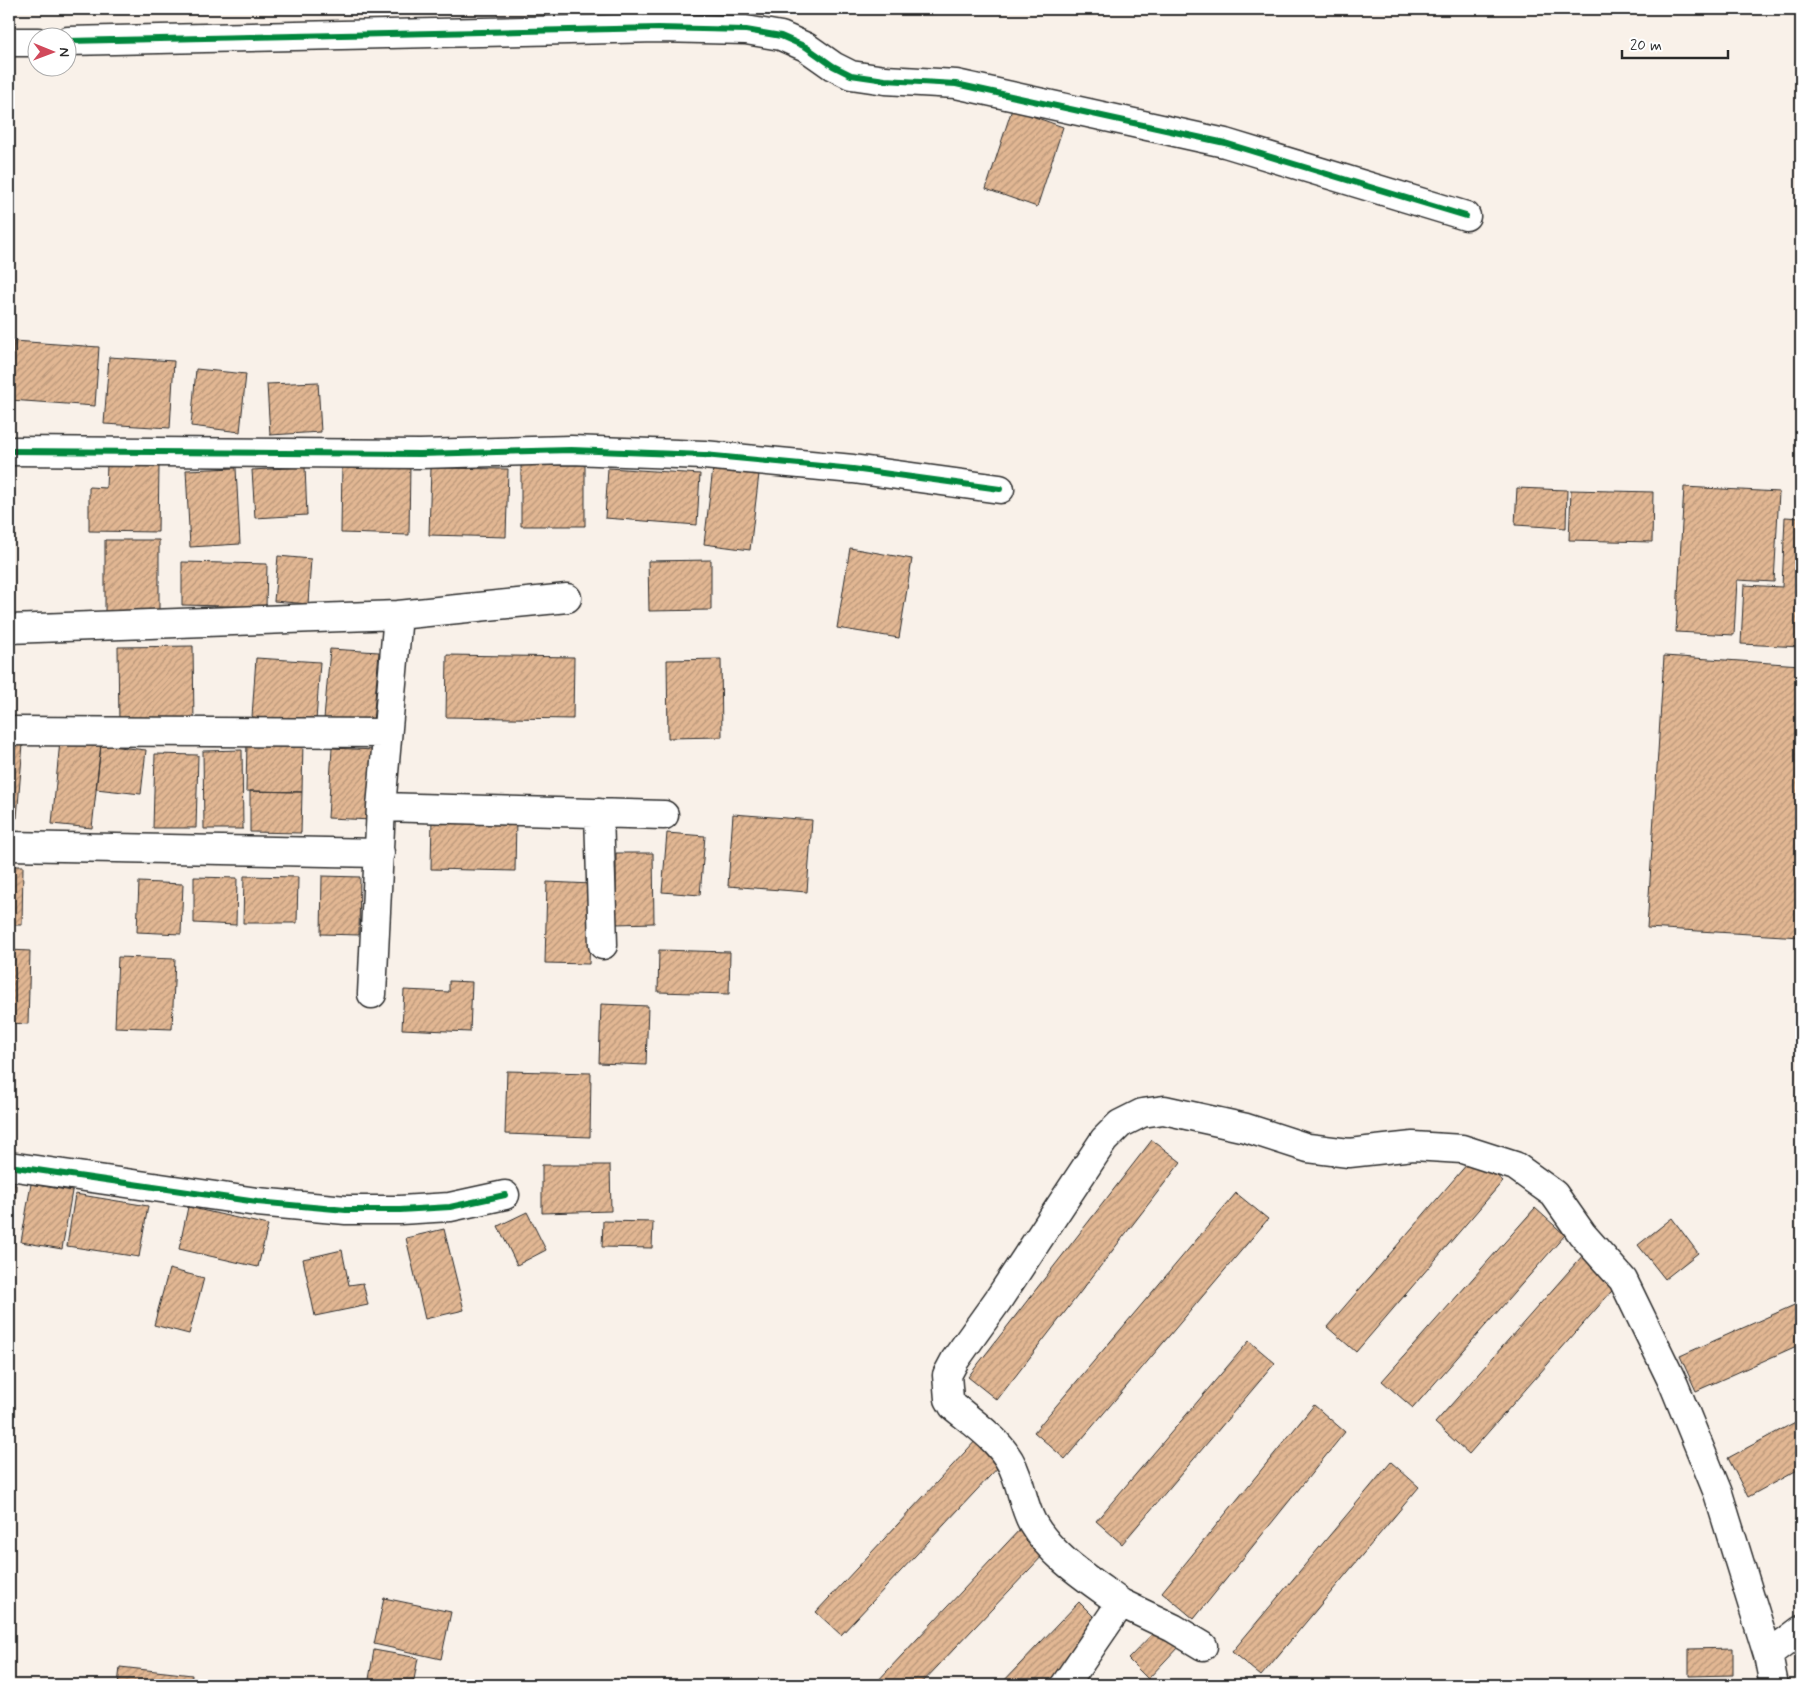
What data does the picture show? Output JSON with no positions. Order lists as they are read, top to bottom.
{
  "scale_bar": "20 m",
  "north": "right"
}
